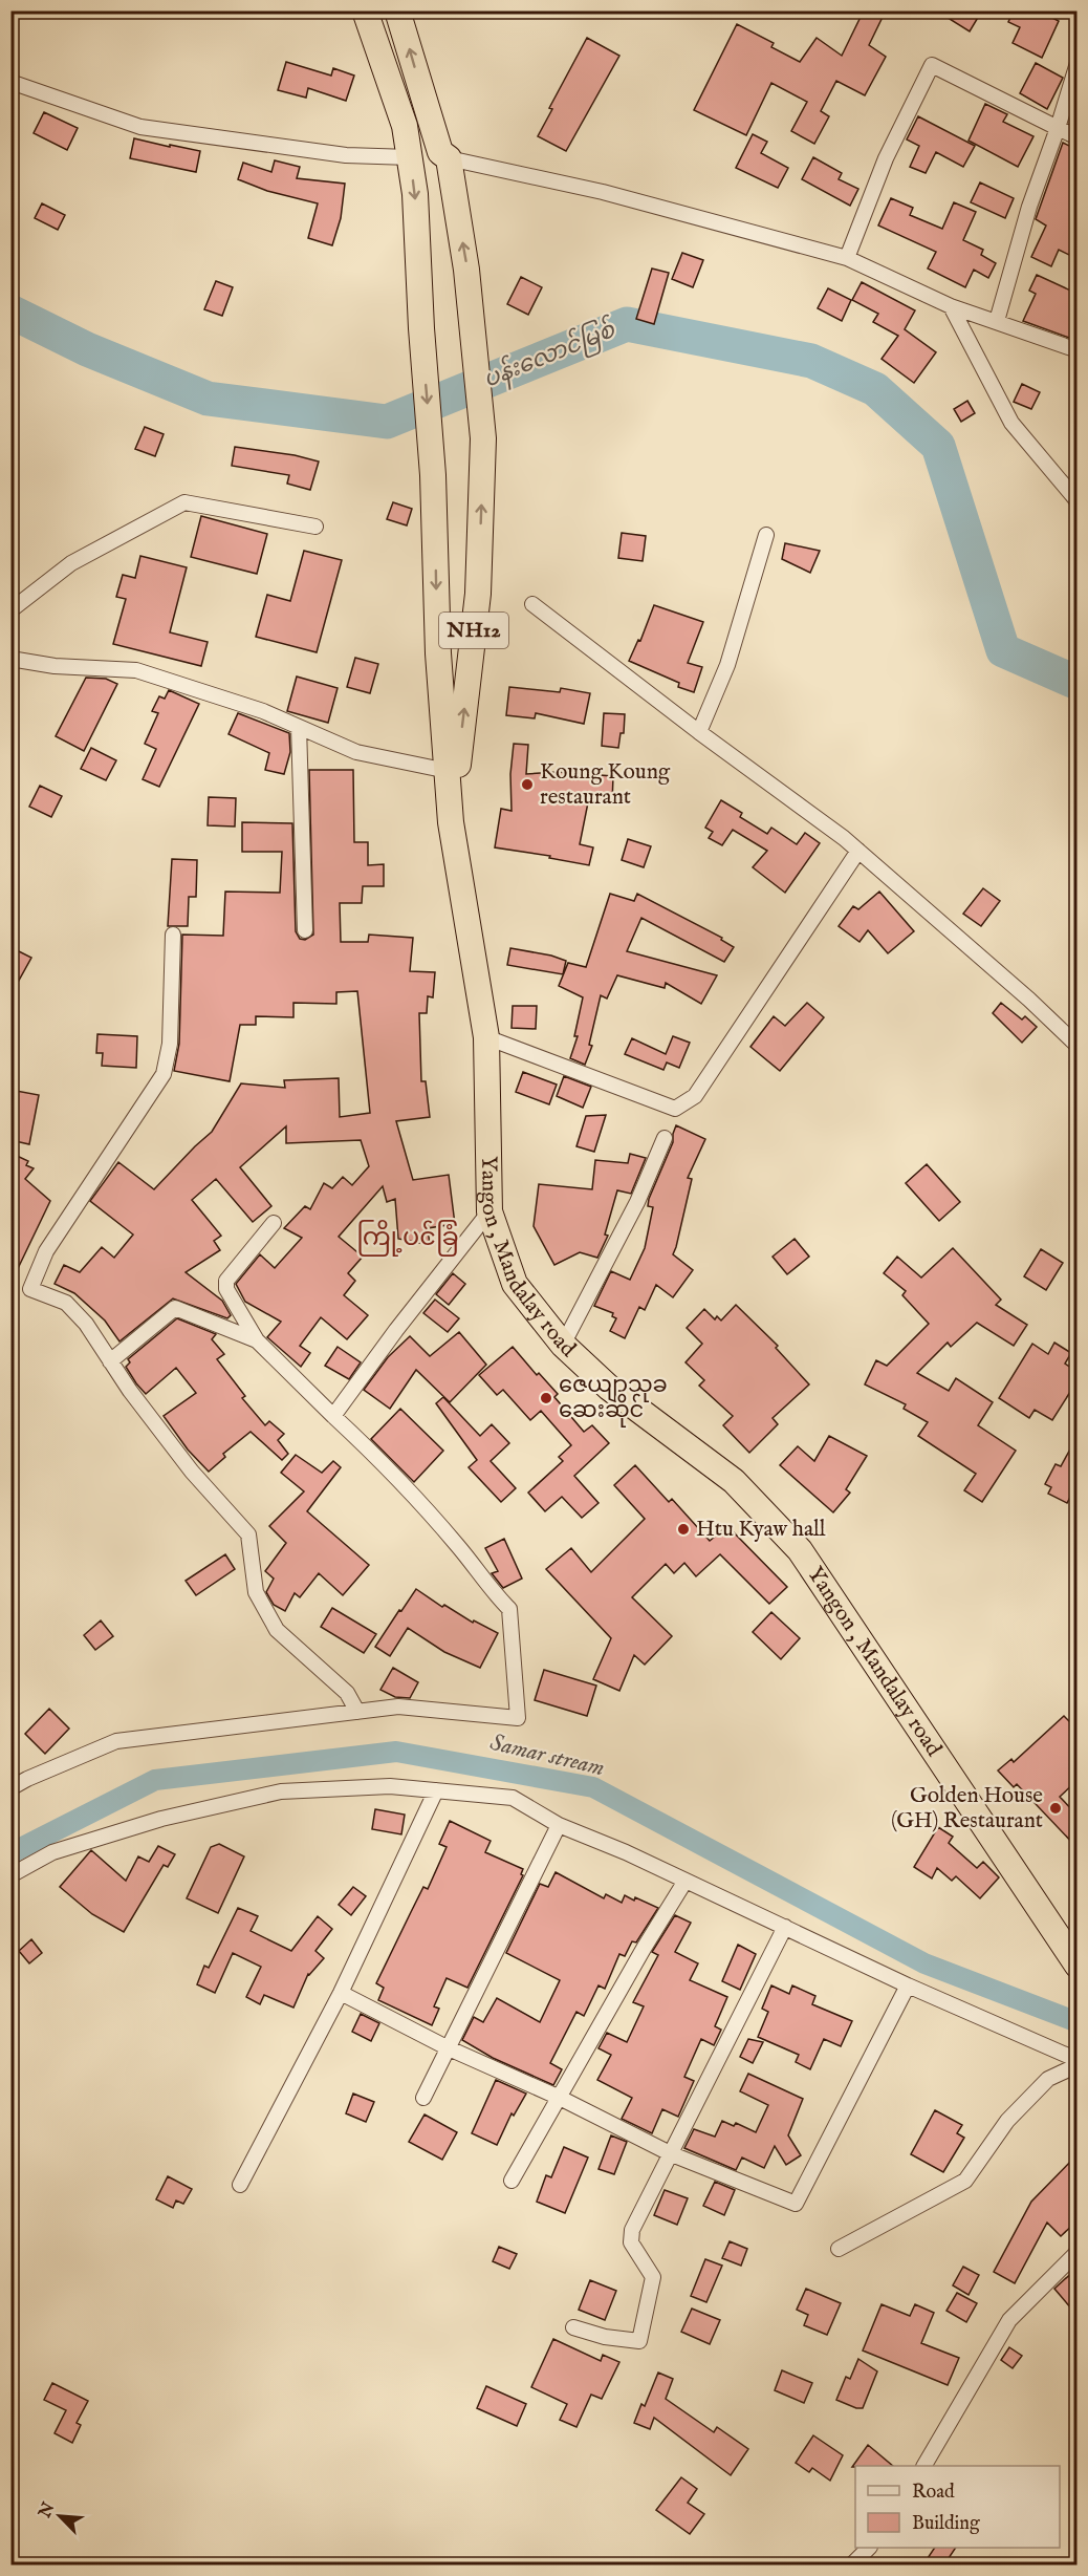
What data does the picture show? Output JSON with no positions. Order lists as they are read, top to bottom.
{
  "streets": {
    "highway": ["NH12", "Yangon , Mandalay road"]
  },
  "crossings": [
    ["NH12", "Yangon , Mandalay road"]
  ],
  "districts": ["ကြို့ပင်ခြံ"],
  "water": ["ပန်းလောင်မြစ်", "Samar stream"],
  "places": [
    "Koung Koung restaurant",
    "ဇေယျာသုခ ဆေးဆိုင်",
    "Htu Kyaw hall",
    "Golden House (GH) Restaurant"
  ],
  "legend": ["Road", "Building"],
  "north": "top left"
}
